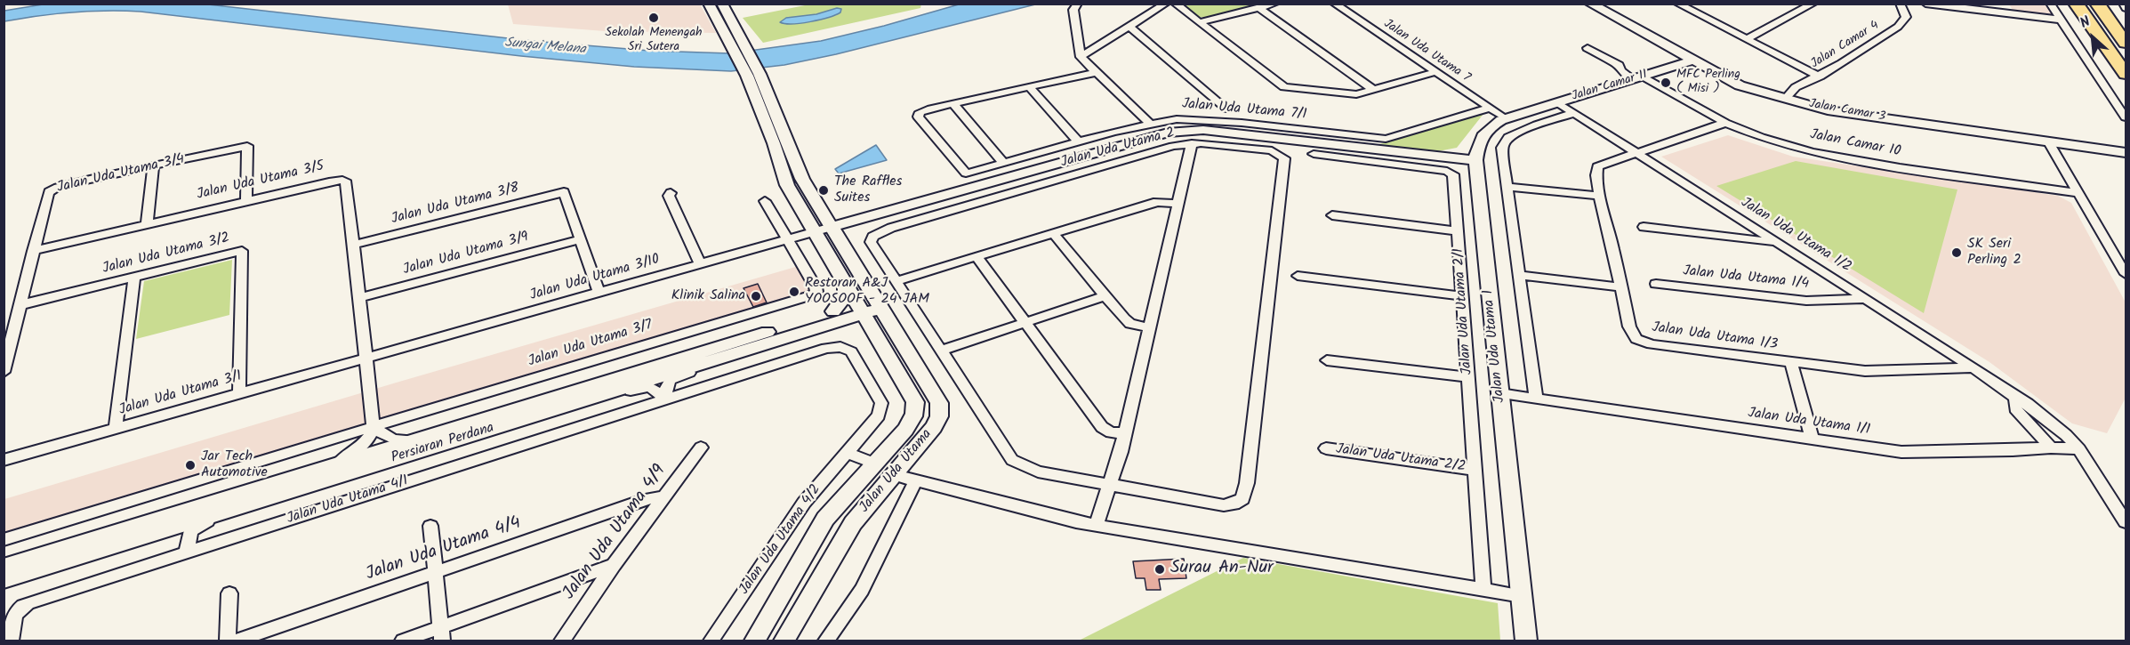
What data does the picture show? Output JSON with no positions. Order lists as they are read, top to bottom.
{
  "streets": {
    "street": [
      "Jalan Camar 4",
      "Jalan Uda Utama 7",
      "Jalan Camar 11",
      "Jalan Uda Utama 7/1",
      "Jalan Camar 3",
      "Jalan Camar 10",
      "Jalan Uda Utama 2",
      "Jalan Uda Utama 3/4",
      "Jalan Uda Utama 3/5",
      "Jalan Uda Utama 3/8",
      "Jalan Uda Utama 1/2",
      "Jalan Uda Utama 3/2",
      "Jalan Uda Utama 3/9",
      "Jalan Uda Utama 3/10",
      "Jalan Uda Utama 1/4",
      "Jalan Uda Utama 2/1",
      "Jalan Uda Utama 1/3",
      "Jalan Uda Utama 3/7",
      "Jalan Uda Utama 1",
      "Jalan Uda Utama 3/1",
      "Jalan Uda Utama 1/1",
      "Persiaran Perdana",
      "Jalan Uda Utama 2/2",
      "Jalan Uda Utama",
      "Jalan Uda Utama 4/1",
      "Jalan Uda Utama 4/9",
      "Jalan Uda Utama 4/2",
      "Jalan Uda Utama 4/4"
    ]
  },
  "crossings": [
    ["Jalan Camar 4", "Jalan Camar 3"],
    ["Jalan Uda Utama 7", "Jalan Uda Utama 7/1"],
    ["Jalan Camar 11", "Jalan Camar 3"],
    ["Jalan Camar 11", "Jalan Camar 10"],
    ["Jalan Camar 11", "Jalan Uda Utama 1/2"],
    ["Jalan Camar 10", "Jalan Uda Utama 1/3"],
    ["Jalan Uda Utama 2", "Jalan Uda Utama 3/10"],
    ["Jalan Uda Utama 2", "Jalan Uda Utama 1"],
    ["Jalan Uda Utama 2", "Jalan Uda Utama"],
    ["Jalan Uda Utama 3/4", "Jalan Uda Utama 3/5"],
    ["Jalan Uda Utama 3/4", "Jalan Uda Utama 3/2"],
    ["Jalan Uda Utama 3/5", "Jalan Uda Utama 3/8"],
    ["Jalan Uda Utama 3/5", "Jalan Uda Utama 3/9"],
    ["Jalan Uda Utama 3/5", "Jalan Uda Utama 3/10"],
    ["Jalan Uda Utama 3/5", "Jalan Uda Utama 3/7"],
    ["Jalan Uda Utama 3/5", "Jalan Uda Utama 3/1"],
    ["Jalan Uda Utama 3/8", "Jalan Uda Utama 3/9"],
    ["Jalan Uda Utama 1/2", "Jalan Uda Utama 1/4"],
    ["Jalan Uda Utama 1/2", "Jalan Uda Utama 1/3"],
    ["Jalan Uda Utama 1/2", "Jalan Uda Utama 1/1"],
    ["Jalan Uda Utama 3/2", "Jalan Uda Utama 3/1"],
    ["Jalan Uda Utama 3/10", "Jalan Uda Utama 3/7"],
    ["Jalan Uda Utama 3/10", "Jalan Uda Utama 3/1"],
    ["Jalan Uda Utama 3/10", "Jalan Uda Utama"],
    ["Jalan Uda Utama 2/1", "Jalan Uda Utama 2/2"],
    ["Jalan Uda Utama 1", "Jalan Uda Utama 1/1"],
    ["Persiaran Perdana", "Jalan Uda Utama"],
    ["Jalan Uda Utama 4/1", "Jalan Uda Utama 4/2"],
    ["Jalan Uda Utama 4/9", "Jalan Uda Utama 4/4"]
  ],
  "water": ["Sungai Melana"],
  "places": [
    "Sekolah Menengah Sri Sutera",
    "MFC Perling ( Misi )",
    "The Raffles Suites",
    "SK Seri Perling 2",
    "Restoran A&J YOOSOOF - 24 JAM",
    "Klinik Salina",
    "Jar Tech Automotive",
    "Surau An-Nur"
  ],
  "north": "top left"
}
